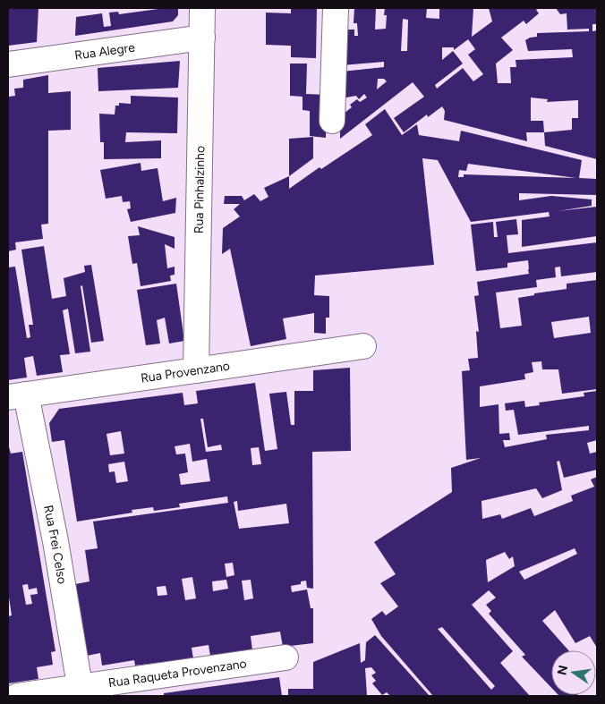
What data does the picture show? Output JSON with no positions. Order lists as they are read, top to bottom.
{
  "streets": {
    "street": [
      "Rua Alegre",
      "Rua Pinhalzinho",
      "Rua Provenzano",
      "Rua Frei Celso",
      "Rua Raqueta Provenzano"
    ]
  },
  "crossings": [
    ["Rua Alegre", "Rua Pinhalzinho"],
    ["Rua Pinhalzinho", "Rua Provenzano"],
    ["Rua Provenzano", "Rua Frei Celso"],
    ["Rua Frei Celso", "Rua Raqueta Provenzano"]
  ],
  "north": "left"
}
